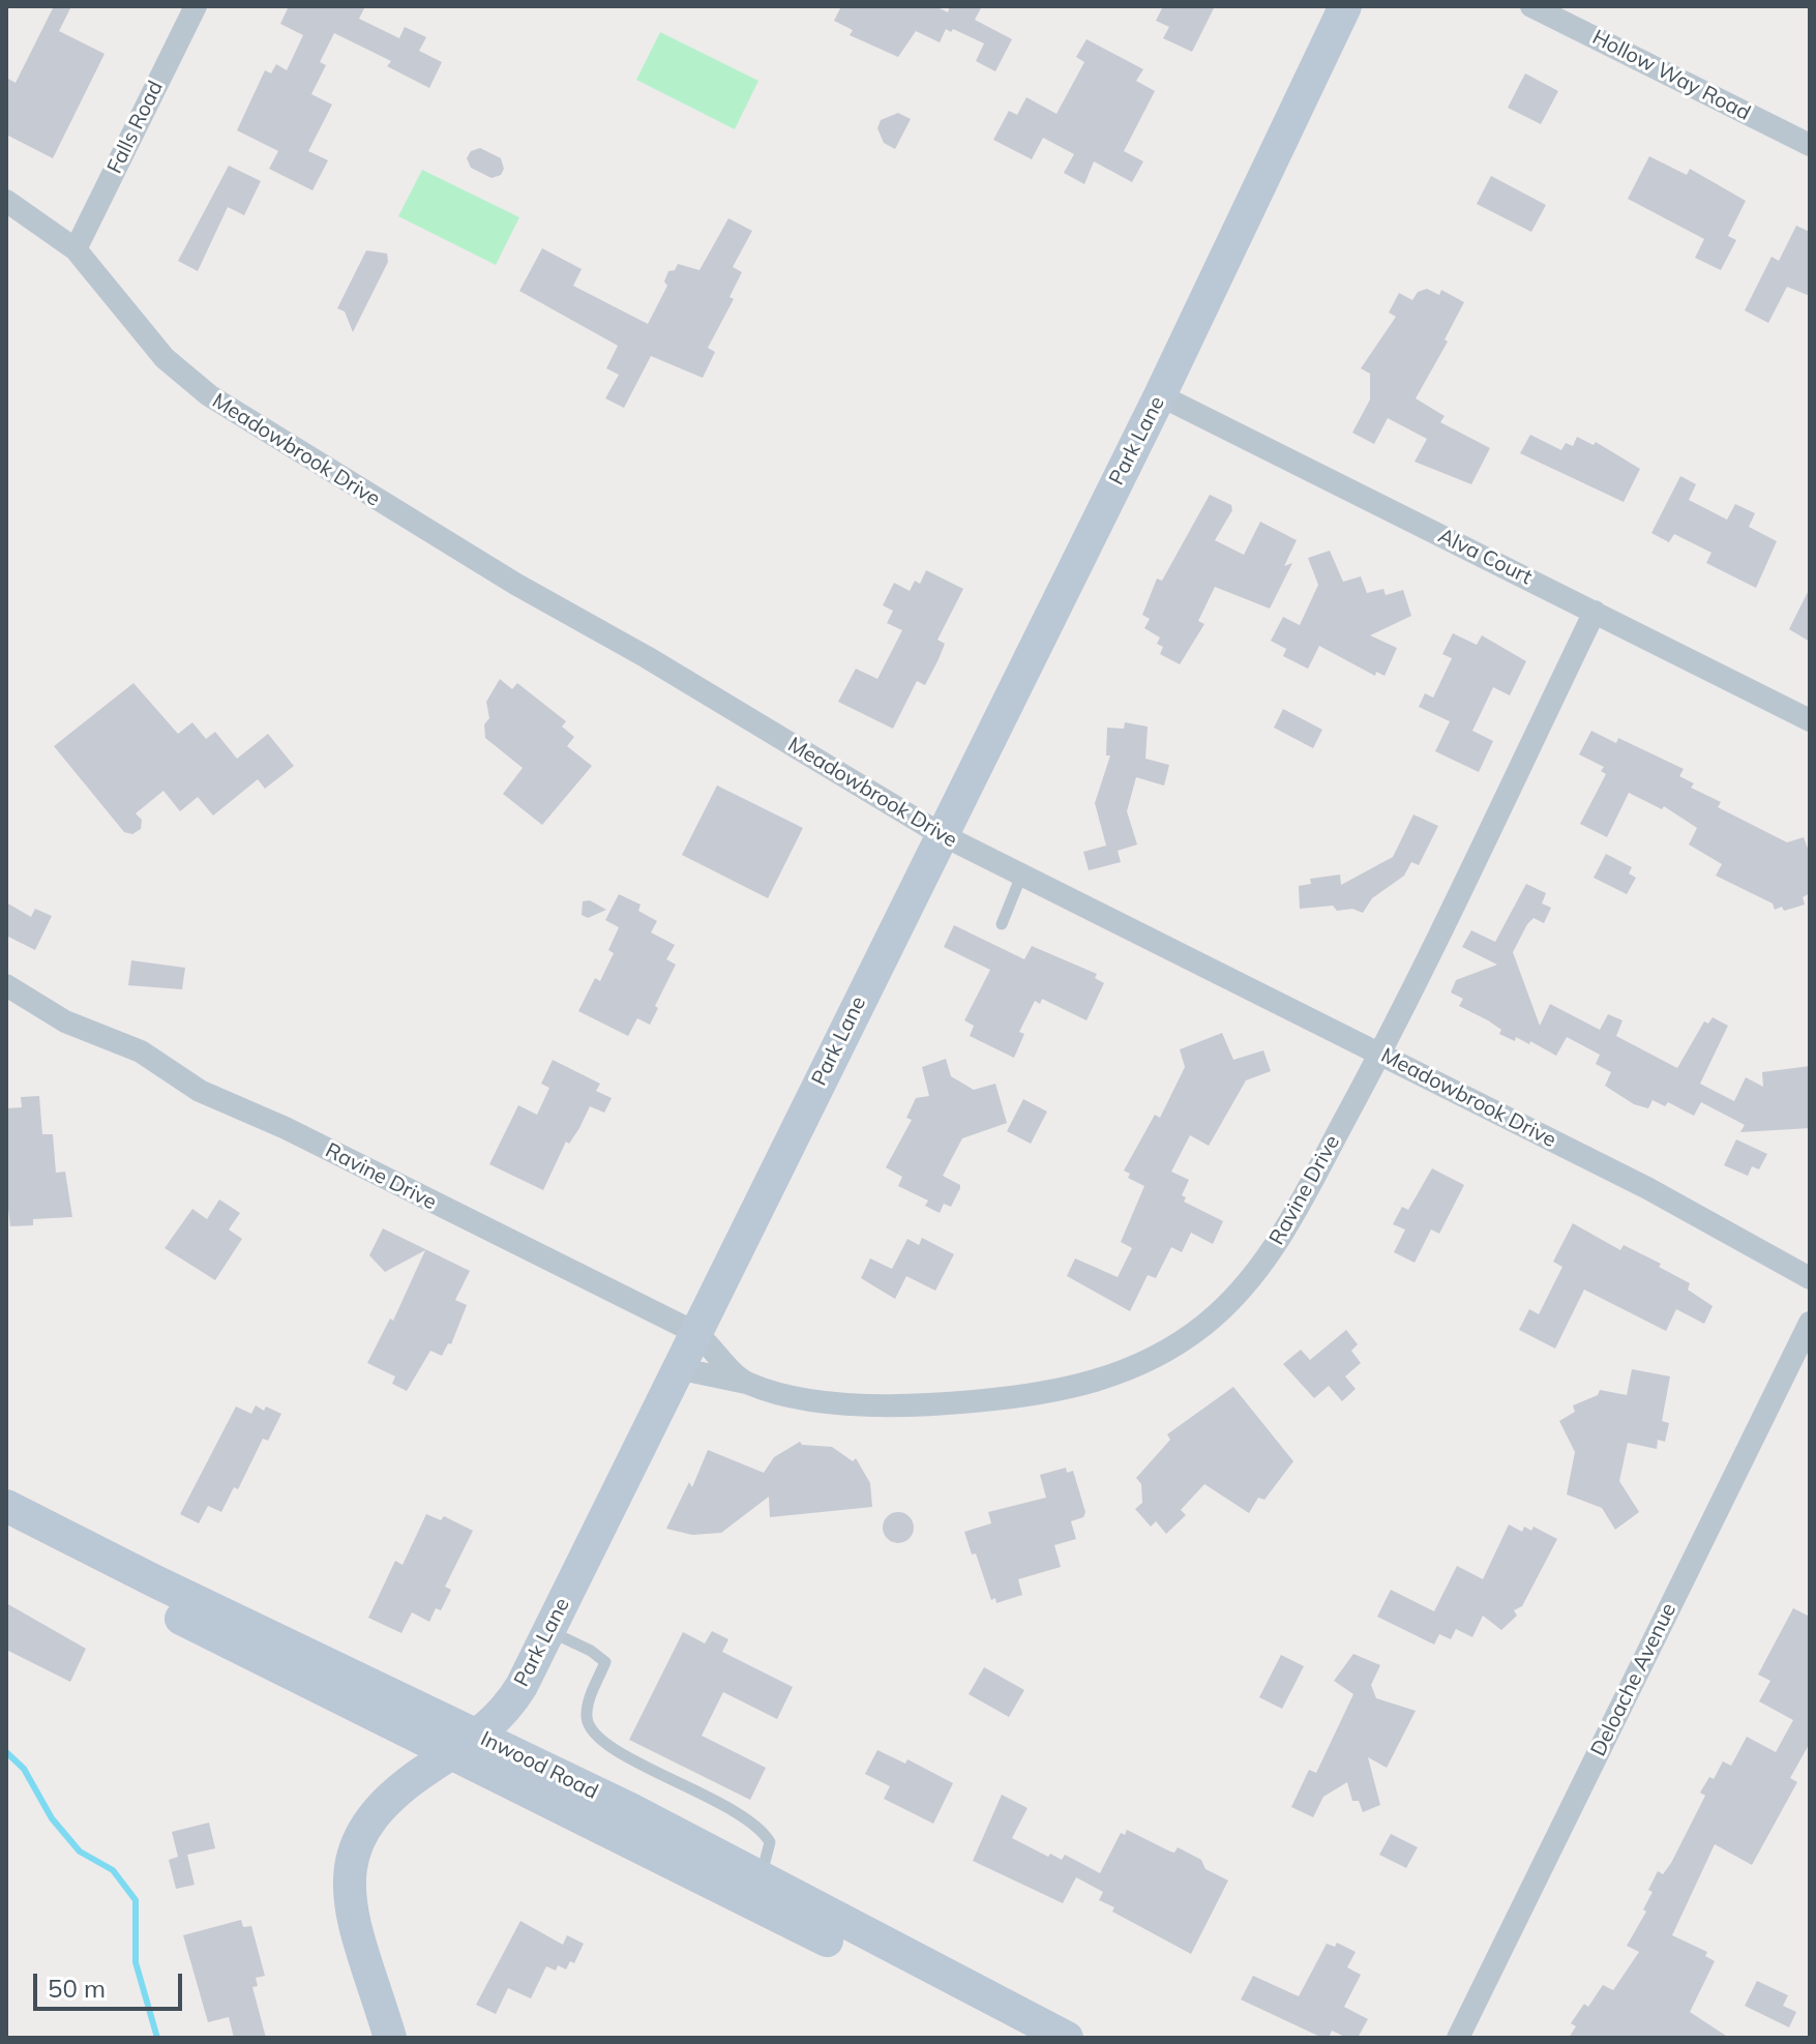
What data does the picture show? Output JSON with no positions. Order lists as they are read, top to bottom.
{
  "streets": {
    "street": [
      "Hollow Way Road",
      "Falls Road",
      "Park Lane",
      "Meadowbrook Drive",
      "Alva Court",
      "Ravine Drive",
      "Deloache Avenue",
      "Inwood Road"
    ]
  },
  "crossings": [
    ["Falls Road", "Meadowbrook Drive"],
    ["Park Lane", "Meadowbrook Drive"],
    ["Park Lane", "Alva Court"],
    ["Park Lane", "Ravine Drive"],
    ["Park Lane", "Inwood Road"],
    ["Meadowbrook Drive", "Ravine Drive"],
    ["Alva Court", "Ravine Drive"]
  ],
  "scale_bar": "50 m"
}
